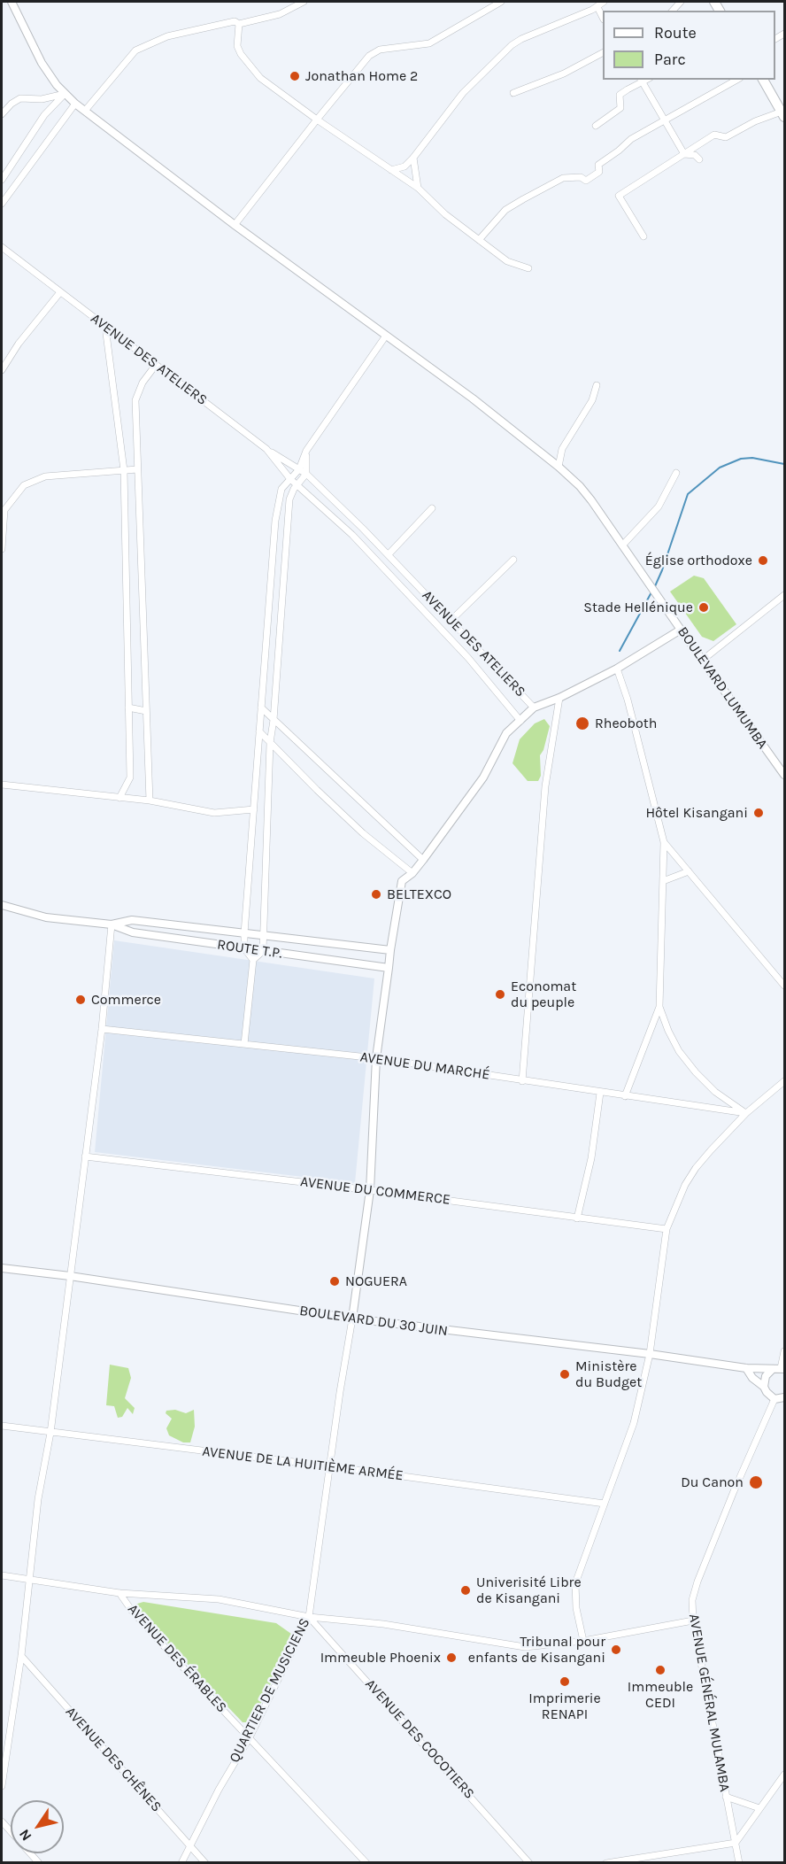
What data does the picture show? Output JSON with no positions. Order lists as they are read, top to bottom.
{
  "streets": {
    "street": [
      "AVENUE DES ATELIERS",
      "BOULEVARD LUMUMBA",
      "ROUTE T.P.",
      "AVENUE DU MARCHÉ",
      "AVENUE DU COMMERCE",
      "BOULEVARD DU 30 JUIN",
      "AVENUE DE LA HUITIÈME ARMÉE",
      "AVENUE DES ÉRABLES",
      "QUARTIER DE MUSICIENS",
      "AVENUE GÉNÉRAL MULAMBA",
      "AVENUE DES COCOTIERS",
      "AVENUE DES CHÊNES"
    ]
  },
  "crossings": [
    ["BOULEVARD DU 30 JUIN", "QUARTIER DE MUSICIENS"],
    ["AVENUE DE LA HUITIÈME ARMÉE", "QUARTIER DE MUSICIENS"],
    ["AVENUE DES ÉRABLES", "QUARTIER DE MUSICIENS"],
    ["QUARTIER DE MUSICIENS", "AVENUE DES COCOTIERS"],
    ["QUARTIER DE MUSICIENS", "AVENUE DES CHÊNES"]
  ],
  "places": [
    "Jonathan Home 2",
    "Église orthodoxe",
    "Stade Hellénique",
    "Rheoboth",
    "Hôtel Kisangani",
    "BELTEXCO",
    "Economat du peuple",
    "Commerce",
    "NOGUERA",
    "Ministère du Budget",
    "Du Canon",
    "Univerisité Libre de Kisangani",
    "Tribunal pour enfants de Kisangani",
    "Immeuble Phoenix",
    "Immeuble CEDI",
    "Imprimerie RENAPI"
  ],
  "legend": ["Route", "Parc"],
  "north": "bottom left"
}
